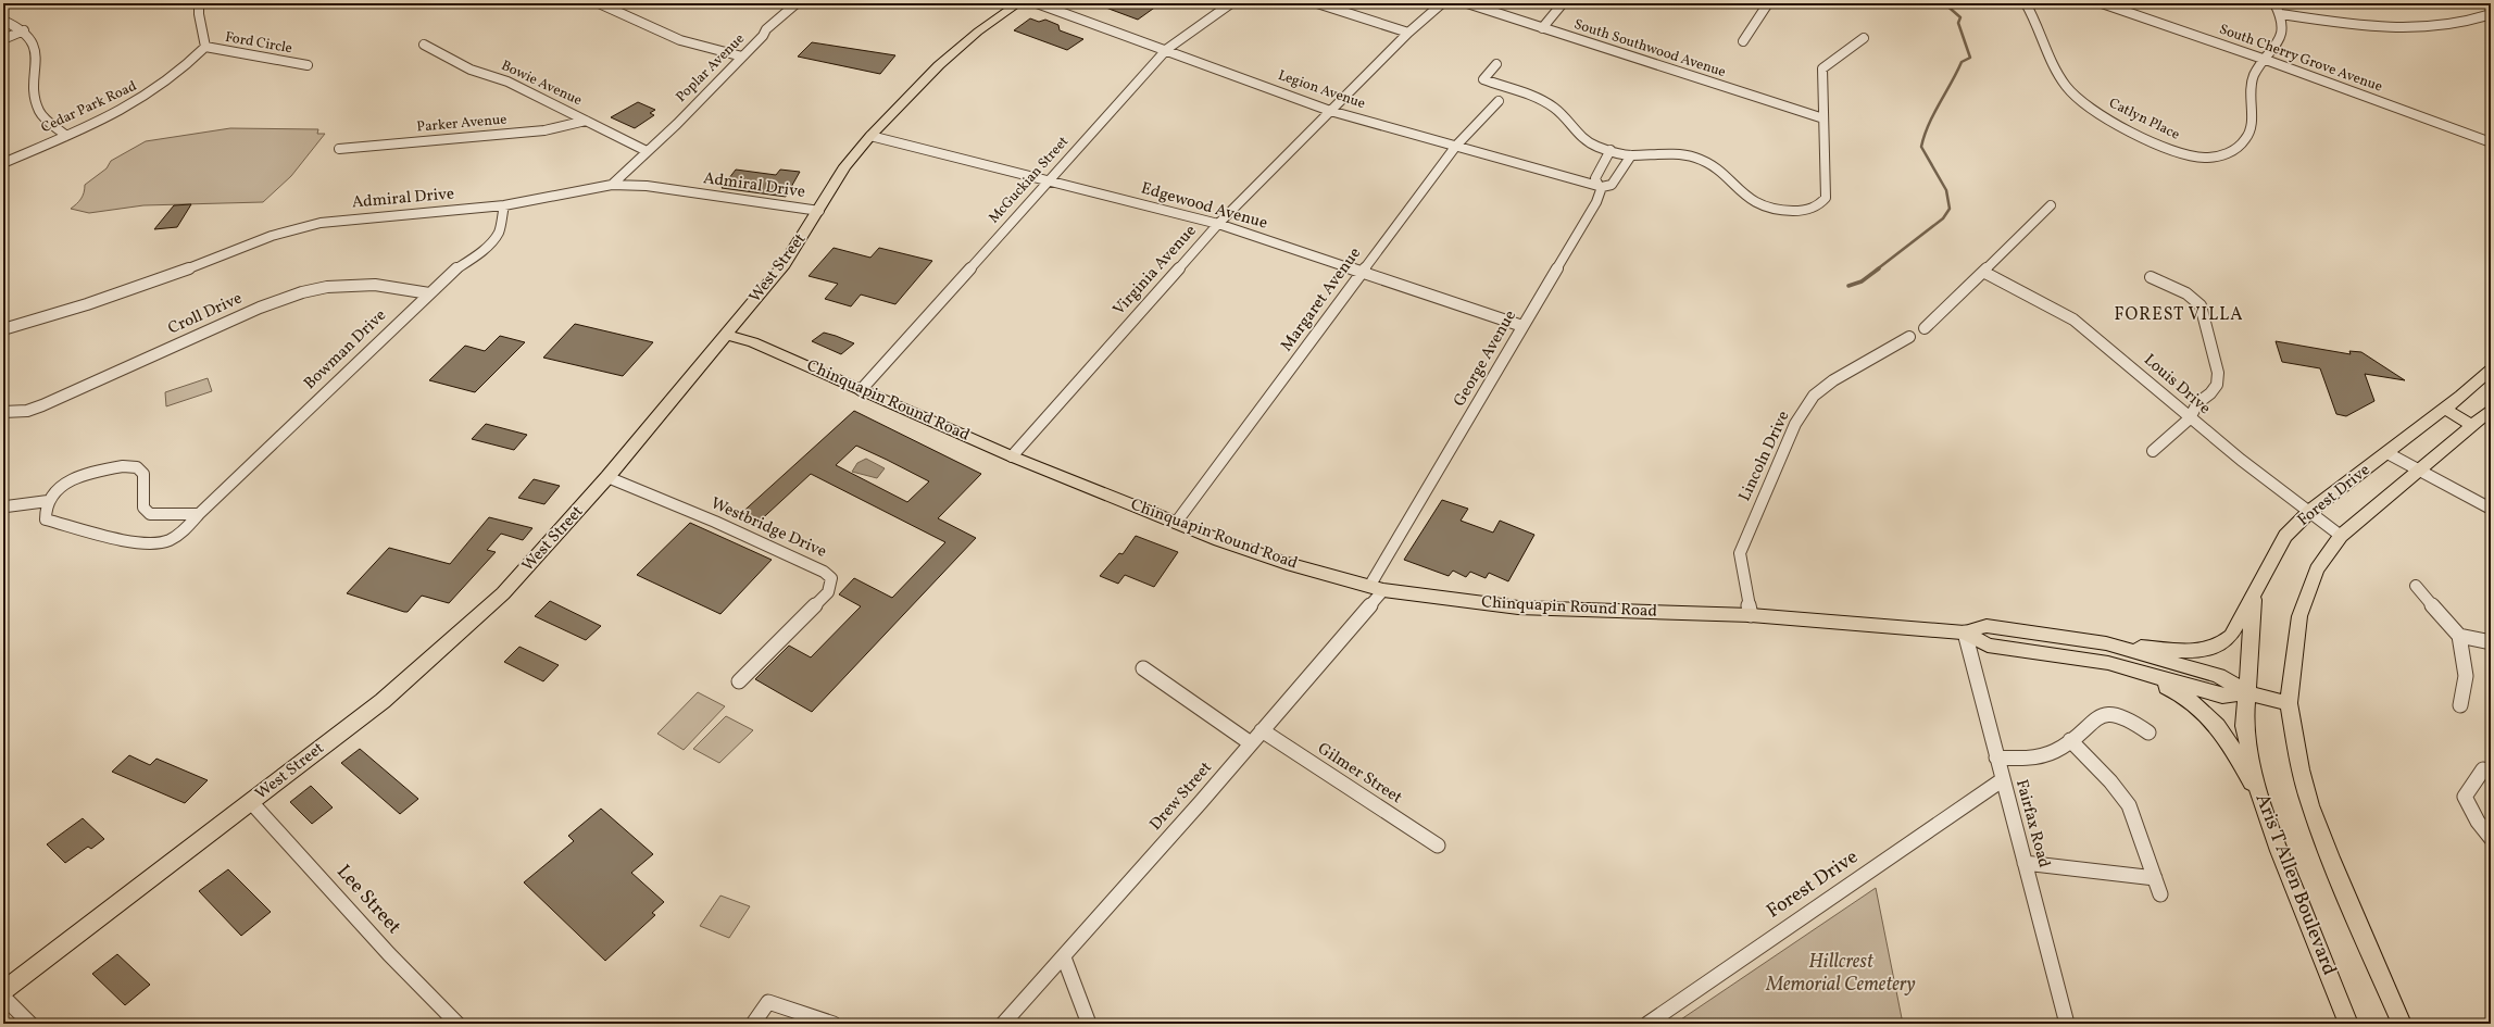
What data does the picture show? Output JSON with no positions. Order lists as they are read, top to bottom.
{
  "streets": {
    "main road": [
      "West Street",
      "Chinquapin Round Road",
      "Forest Drive",
      "Aris T Allen Boulevard"
    ],
    "street": [
      "Ford Circle",
      "South Southwood Avenue",
      "South Cherry Grove Avenue",
      "Poplar Avenue",
      "Bowie Avenue",
      "Legion Avenue",
      "Cedar Park Road",
      "Catlyn Place",
      "Parker Avenue",
      "McGuckian Street",
      "Admiral Drive",
      "Edgewood Avenue",
      "Virginia Avenue",
      "Margaret Avenue",
      "Croll Drive",
      "Bowman Drive",
      "George Avenue",
      "Louis Drive",
      "Lincoln Drive",
      "Westbridge Drive",
      "Gilmer Street",
      "Drew Street",
      "Fairfax Road",
      "Lee Street"
    ]
  },
  "crossings": [
    ["Ford Circle", "Cedar Park Road"],
    ["South Cherry Grove Avenue", "Catlyn Place"],
    ["Poplar Avenue", "Bowie Avenue"],
    ["Poplar Avenue", "Admiral Drive"],
    ["Bowie Avenue", "Parker Avenue"],
    ["Legion Avenue", "McGuckian Street"],
    ["Legion Avenue", "Virginia Avenue"],
    ["Legion Avenue", "Margaret Avenue"],
    ["Legion Avenue", "George Avenue"],
    ["McGuckian Street", "Edgewood Avenue"],
    ["McGuckian Street", "Chinquapin Round Road"],
    ["Admiral Drive", "West Street"],
    ["Admiral Drive", "Bowman Drive"],
    ["Edgewood Avenue", "West Street"],
    ["Edgewood Avenue", "Virginia Avenue"],
    ["Edgewood Avenue", "Margaret Avenue"],
    ["Edgewood Avenue", "George Avenue"],
    ["West Street", "Chinquapin Round Road"],
    ["West Street", "Westbridge Drive"],
    ["West Street", "Lee Street"],
    ["Virginia Avenue", "Chinquapin Round Road"],
    ["Margaret Avenue", "Chinquapin Round Road"],
    ["Croll Drive", "Bowman Drive"],
    ["George Avenue", "Chinquapin Round Road"],
    ["George Avenue", "Drew Street"],
    ["Louis Drive", "Forest Drive"],
    ["Chinquapin Round Road", "Lincoln Drive"],
    ["Chinquapin Round Road", "Forest Drive"],
    ["Chinquapin Round Road", "Drew Street"],
    ["Chinquapin Round Road", "Fairfax Road"],
    ["Chinquapin Round Road", "Aris T Allen Boulevard"],
    ["Forest Drive", "Fairfax Road"],
    ["Forest Drive", "Aris T Allen Boulevard"],
    ["Gilmer Street", "Drew Street"]
  ],
  "districts": ["FOREST VILLA"],
  "parks": ["Hillcrest Memorial Cemetery"]
}
